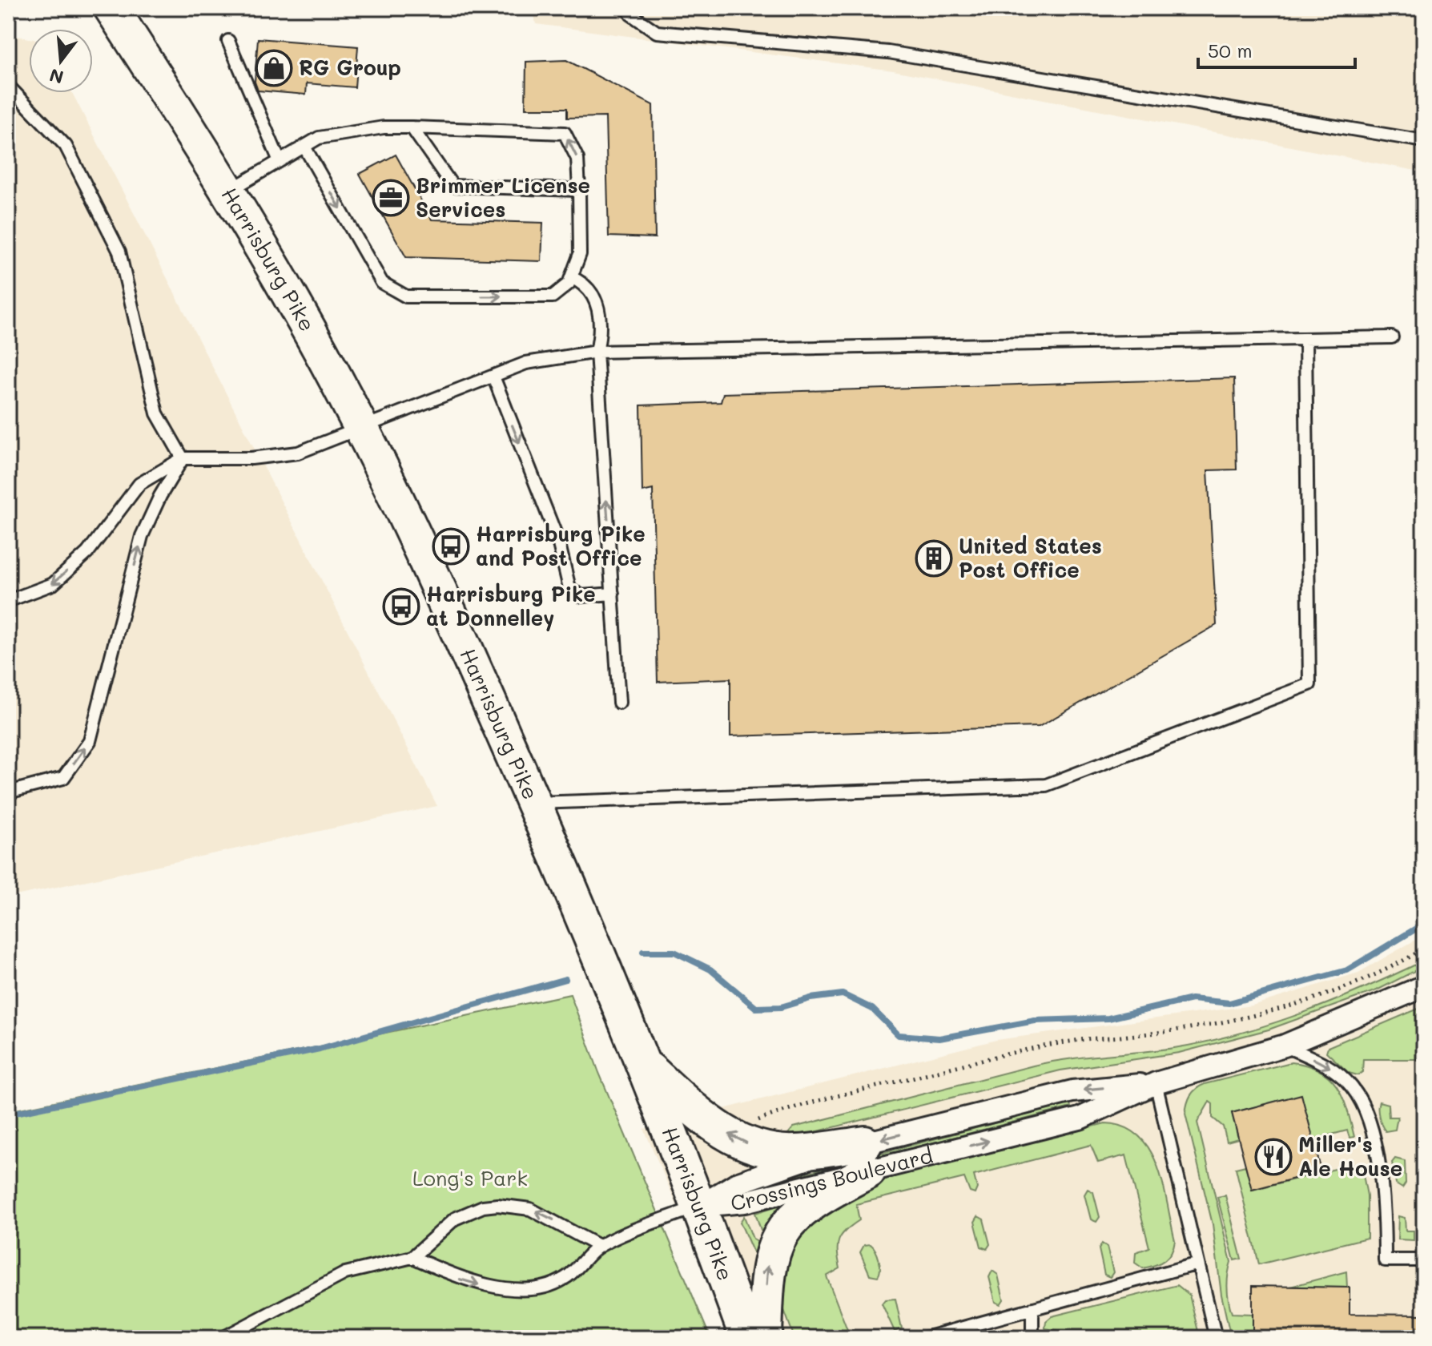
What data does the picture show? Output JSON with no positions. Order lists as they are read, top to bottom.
{
  "streets": {
    "main road": ["Harrisburg Pike"],
    "street": ["Crossings Boulevard"]
  },
  "crossings": [
    ["Harrisburg Pike", "Crossings Boulevard"]
  ],
  "parks": ["Long's Park"],
  "places": {
    "shop": ["RG Group"],
    "office": ["Brimmer License Services"],
    "bus stop": ["Harrisburg Pike and Post Office", "Harrisburg Pike at Donnelley"],
    "building": ["United States Post Office"],
    "restaurant": ["Miller's Ale House"]
  },
  "scale_bar": "50 m",
  "north": "bottom"
}
